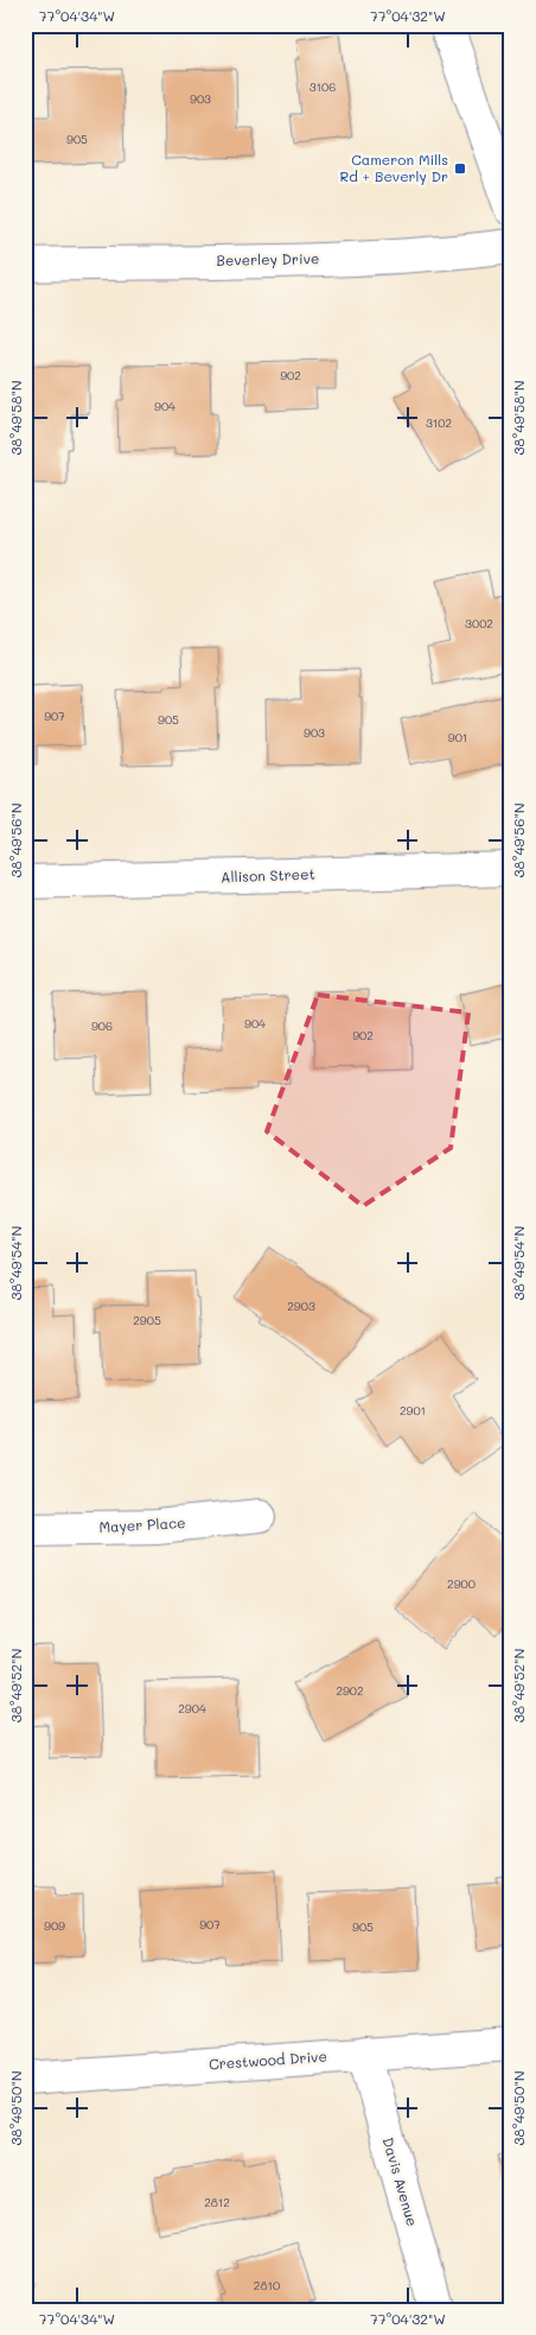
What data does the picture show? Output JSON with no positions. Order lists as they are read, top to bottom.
{
  "streets": {
    "street": [
      "Beverley Drive",
      "Allison Street",
      "Mayer Place",
      "Crestwood Drive",
      "Davis Avenue"
    ]
  },
  "crossings": [
    ["Crestwood Drive", "Davis Avenue"]
  ],
  "places": {
    "transit": ["Cameron Mills Rd + Beverly Dr"]
  },
  "house_numbers": [
    "3106",
    "903",
    "905",
    "902",
    "904",
    "3102",
    "3002",
    "907",
    "905",
    "903",
    "901",
    "904",
    "906",
    "902",
    "2903",
    "2905",
    "2901",
    "2900",
    "2902",
    "2904",
    "907",
    "909",
    "905",
    "2812",
    "2810"
  ],
  "coordinates": [
    "77°04'34\"W",
    "77°04'32\"W",
    "38°49'58\"N",
    "38°49'56\"N",
    "38°49'54\"N",
    "38°49'52\"N",
    "38°49'50\"N"
  ]
}
